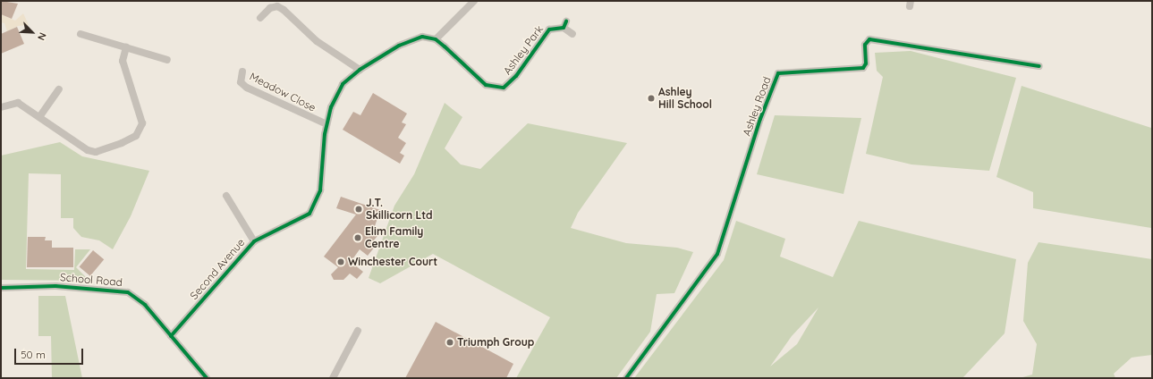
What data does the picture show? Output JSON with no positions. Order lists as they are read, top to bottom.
{
  "streets": {
    "street": [
      "Ashley Park",
      "Meadow Close",
      "Ashley Road",
      "Second Avenue",
      "School Road"
    ]
  },
  "crossings": [
    ["Ashley Park", "Second Avenue"],
    ["Meadow Close", "Second Avenue"],
    ["Second Avenue", "School Road"]
  ],
  "places": [
    "Ashley Hill School",
    "J.T. Skillicorn Ltd",
    "Elim Family Centre",
    "Winchester Court",
    "Triumph Group"
  ],
  "scale_bar": "50 m",
  "north": "bottom right"
}
